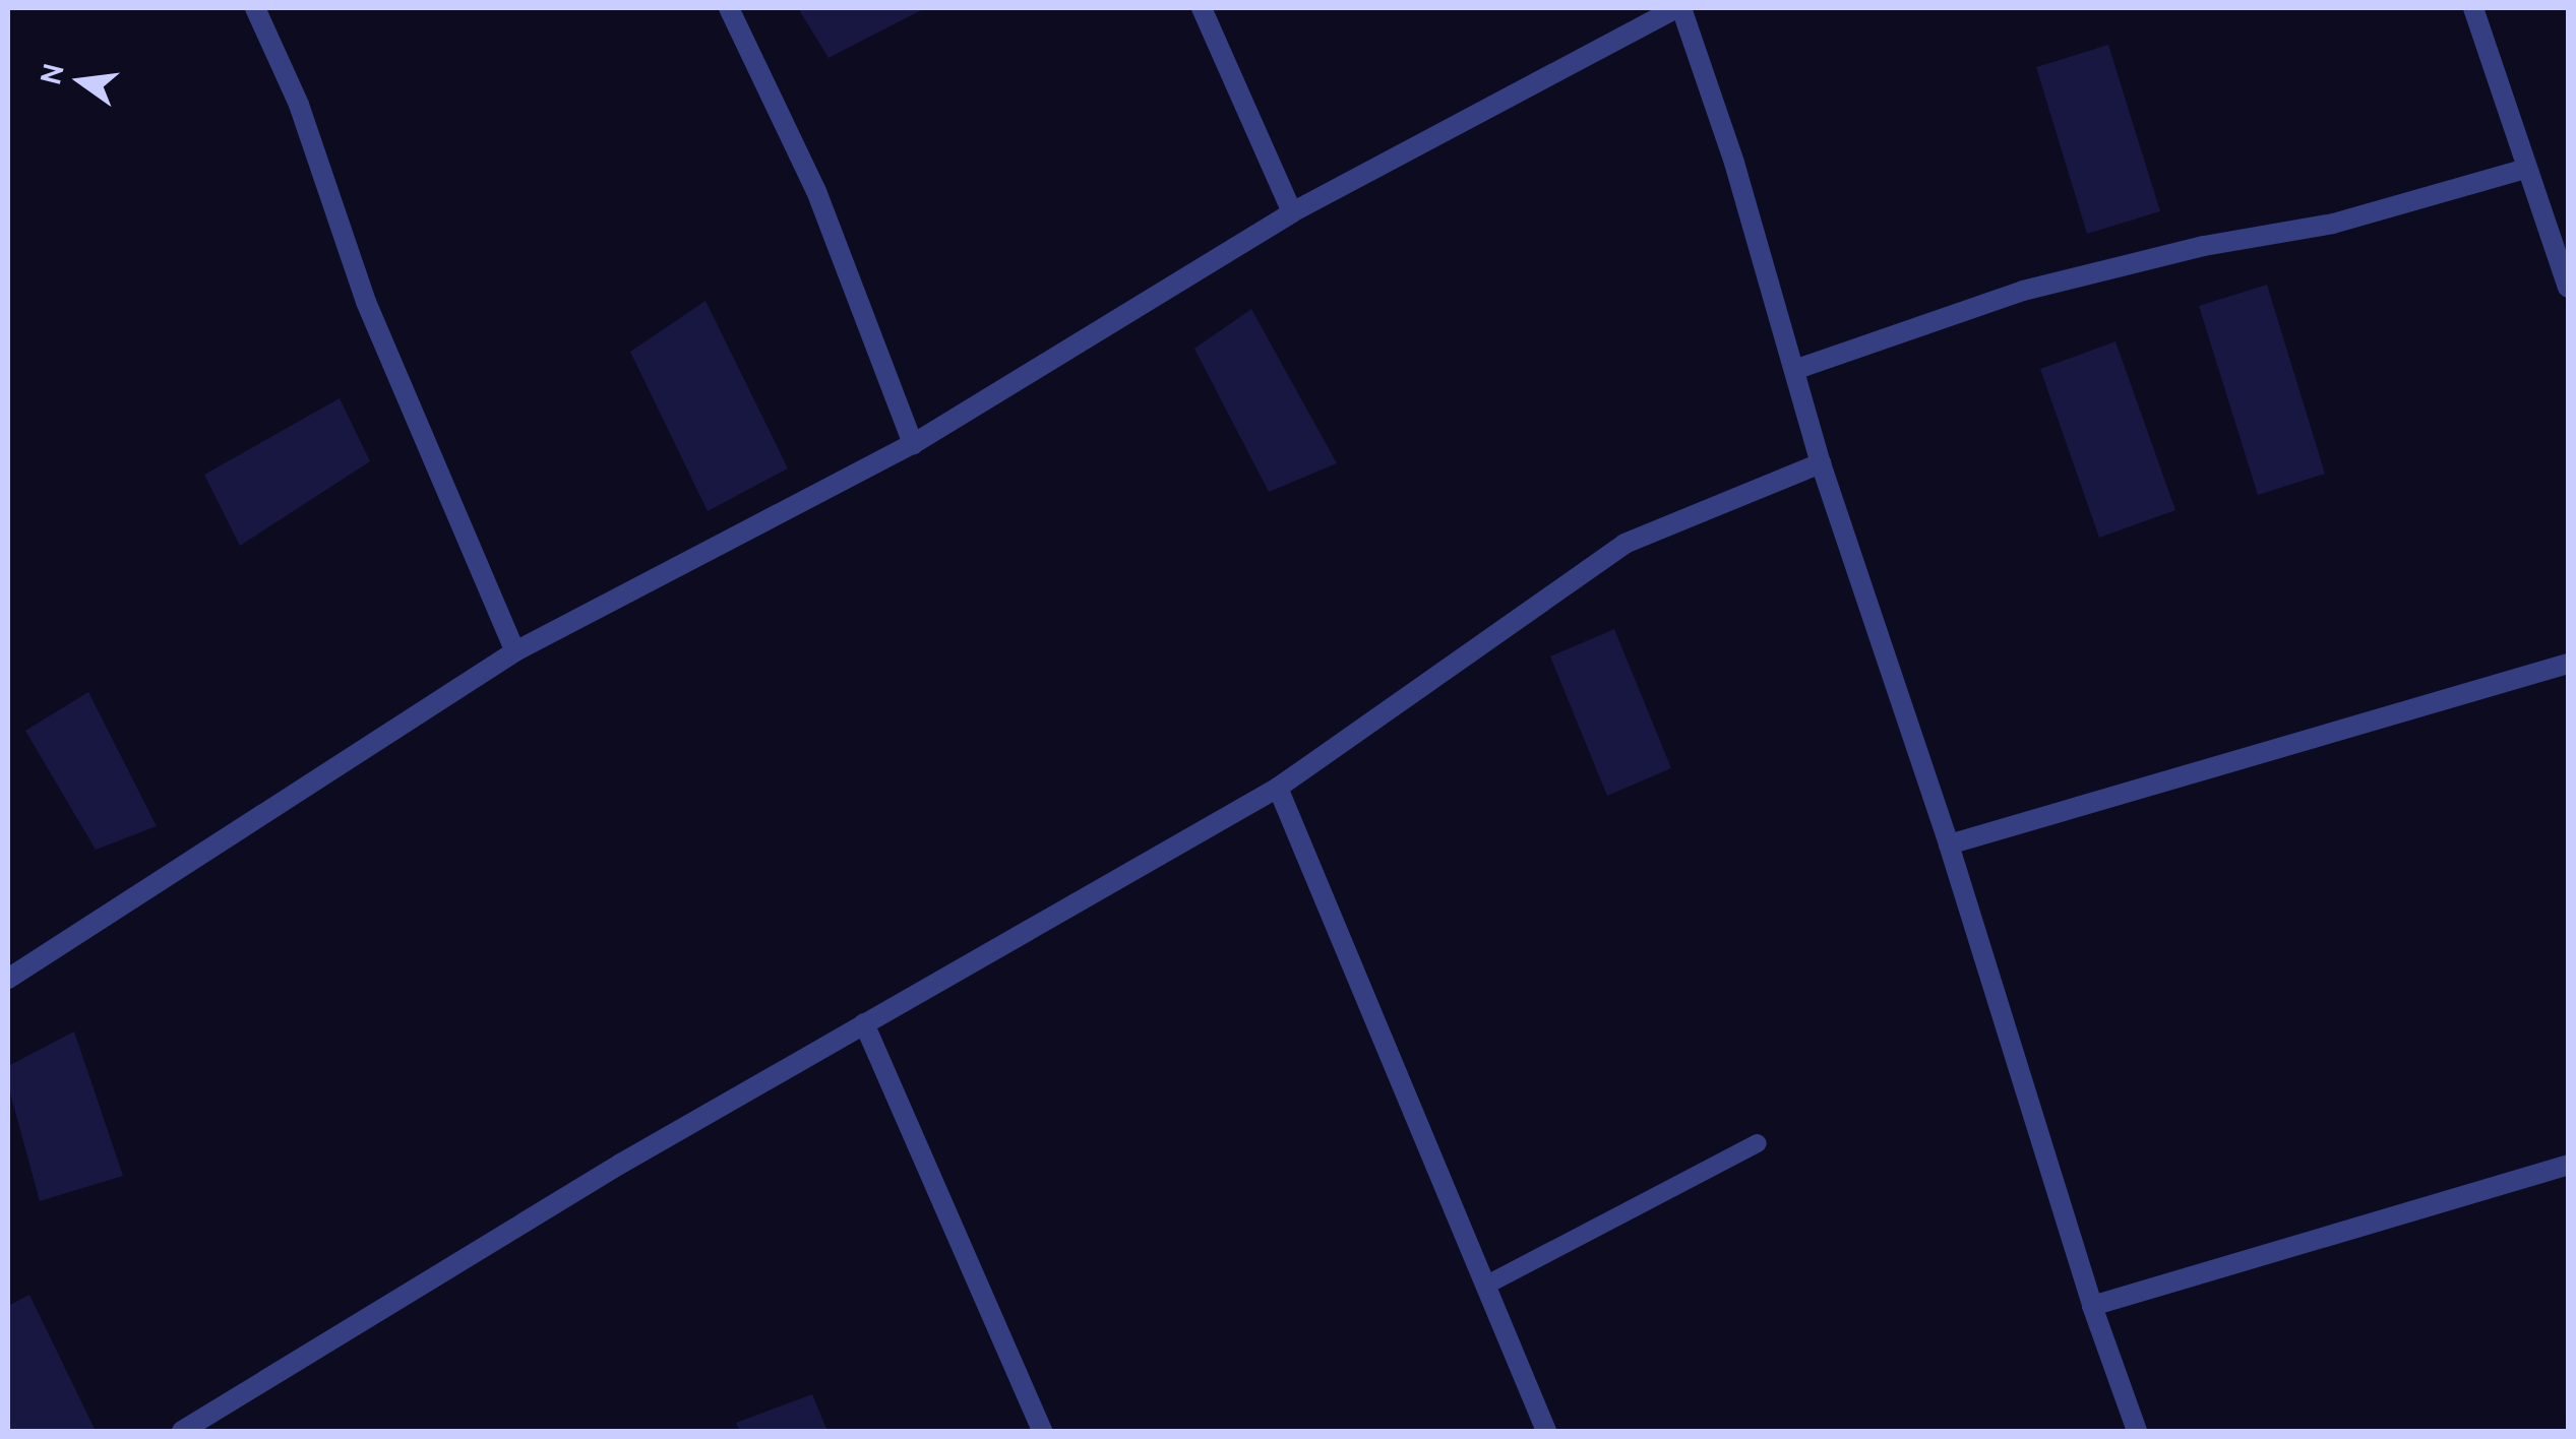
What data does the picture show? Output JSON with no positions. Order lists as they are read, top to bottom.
{
  "north": "left"
}
